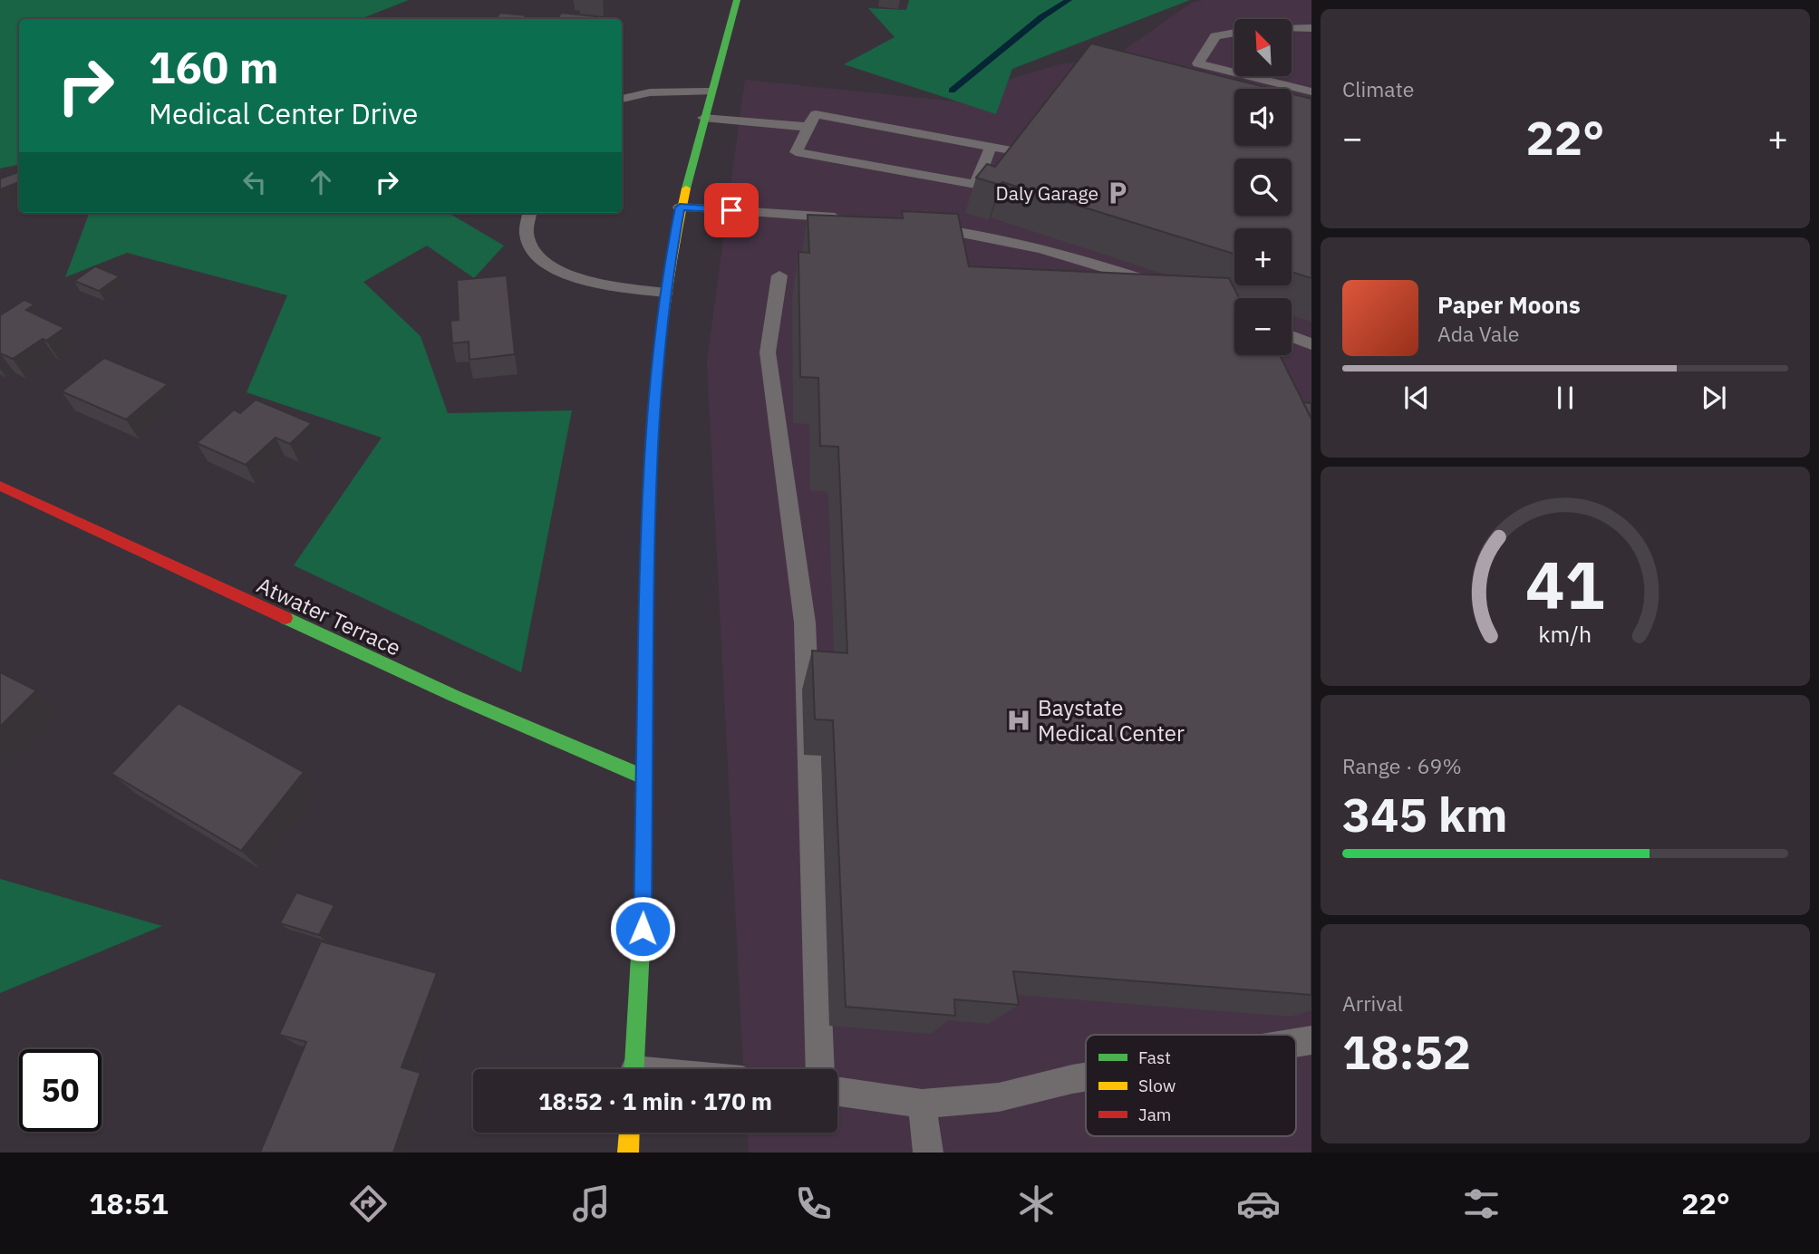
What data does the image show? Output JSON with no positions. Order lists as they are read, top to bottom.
{
  "streets": {
    "main road": ["Atwater Terrace"]
  },
  "places": {
    "parking": ["Daly Garage"],
    "hospital": ["Baystate Medical Center"]
  },
  "legend": ["Fast", "Slow", "Jam"],
  "north": "top left",
  "page": {
    "tile": [
      "Climate",
      ["Range · 69%", "345 km"],
      ["Arrival", "18:52"]
    ],
    "map_buttons": ["+", "−"],
    "turn": ["160 m", "Medical Center Drive"],
    "heat": ["−", "22°", "+"],
    "song": ["Paper Moons", "Ada Vale"],
    "limit": "50",
    "trip": "18:52 · 1 min · 170 m",
    "tabs": ["18:51", "22°"],
    "gauge": ["41", "km/h"]
  }
}
